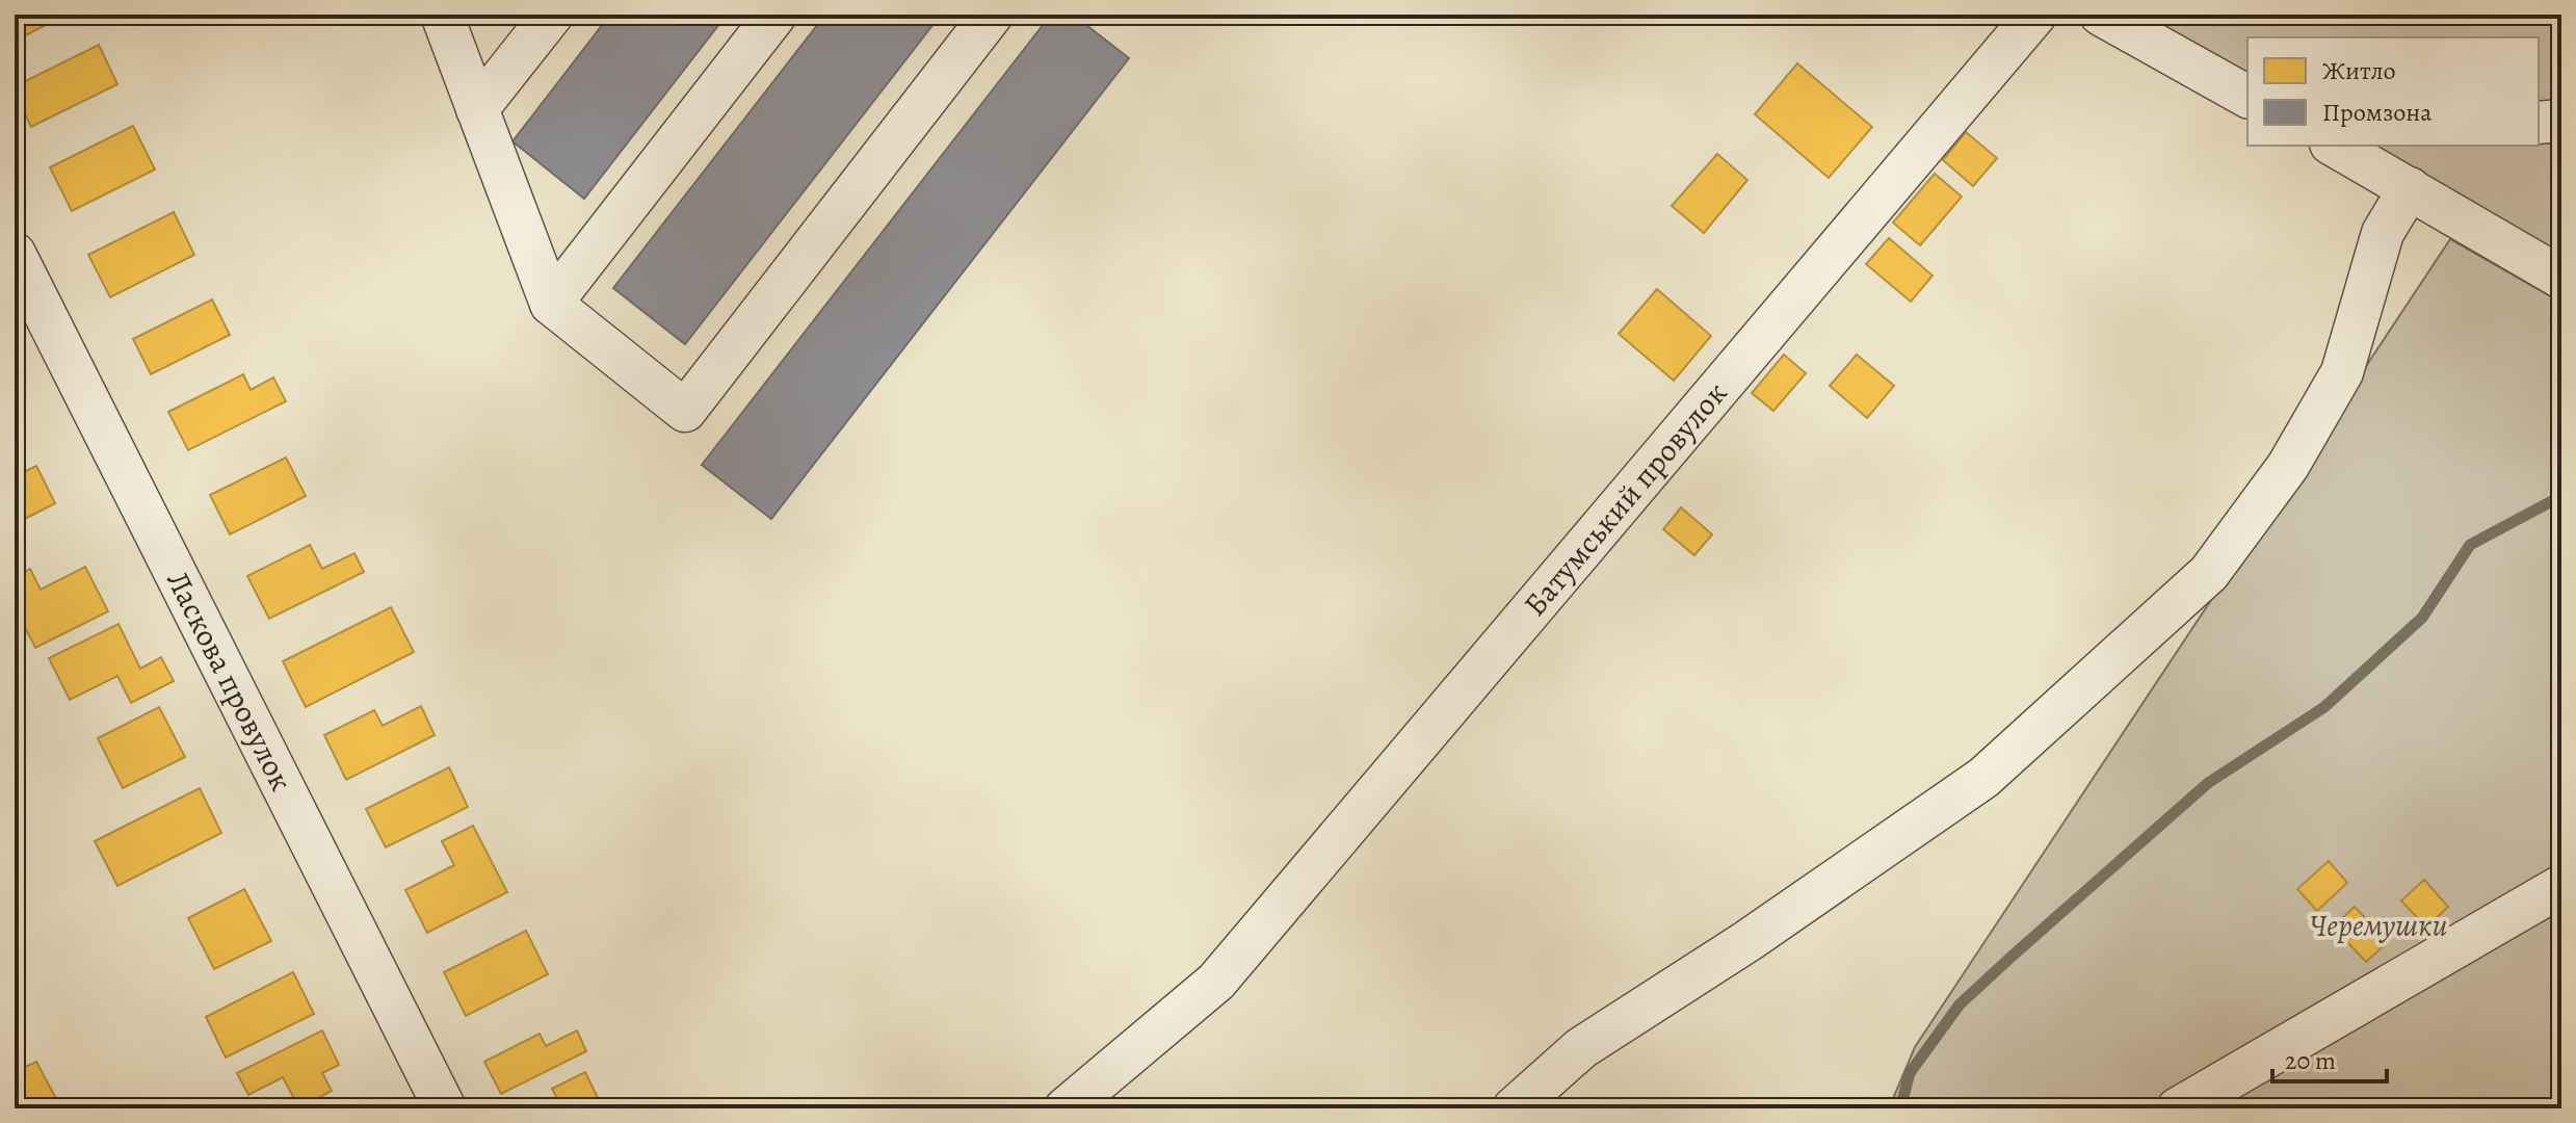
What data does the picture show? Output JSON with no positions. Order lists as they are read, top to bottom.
{
  "streets": {
    "street": ["Батумський провулок", "Ласкова провулок"]
  },
  "parks": ["Черемушки"],
  "legend": ["Житло", "Промзона"],
  "scale_bar": "20 m"
}
